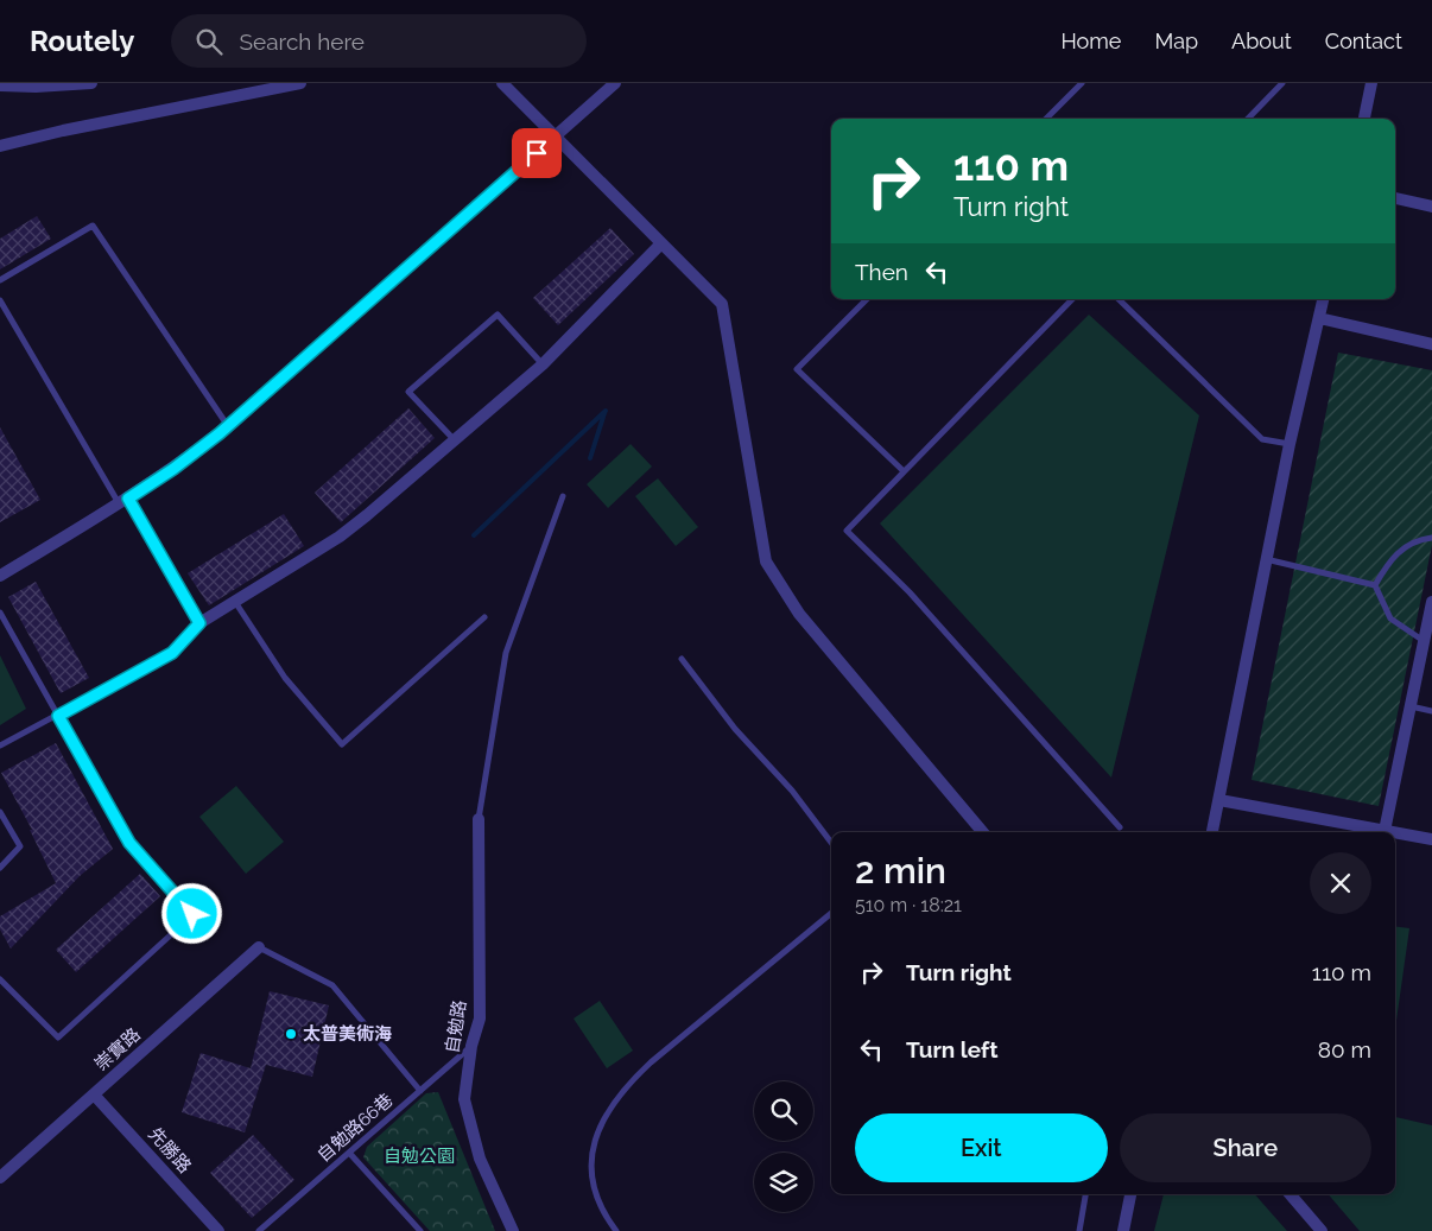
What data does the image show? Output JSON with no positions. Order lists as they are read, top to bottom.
{
  "streets": {
    "street": ["自勉路", "崇實路", "先勝路"],
    "lane": ["自勉路66巷"]
  },
  "crossings": [
    ["自勉路", "自勉路66巷"],
    ["崇實路", "先勝路"]
  ],
  "parks": ["自勉公園"],
  "places": ["太普美術海"],
  "page": {
    "header": "Routely",
    "search": "Search here",
    "nav": [
      "Home",
      "Map",
      "About",
      "Contact"
    ],
    "turn": ["110 m", "Turn right"],
    "then": "Then",
    "heading": ["2 min", "510 m · 18:21"],
    "list": [
      {
        "name": "Turn right",
        "value": "110 m"
      },
      {
        "name": "Turn left",
        "value": "80 m"
      }
    ],
    "buttons": ["Exit", "Share"]
  }
}
